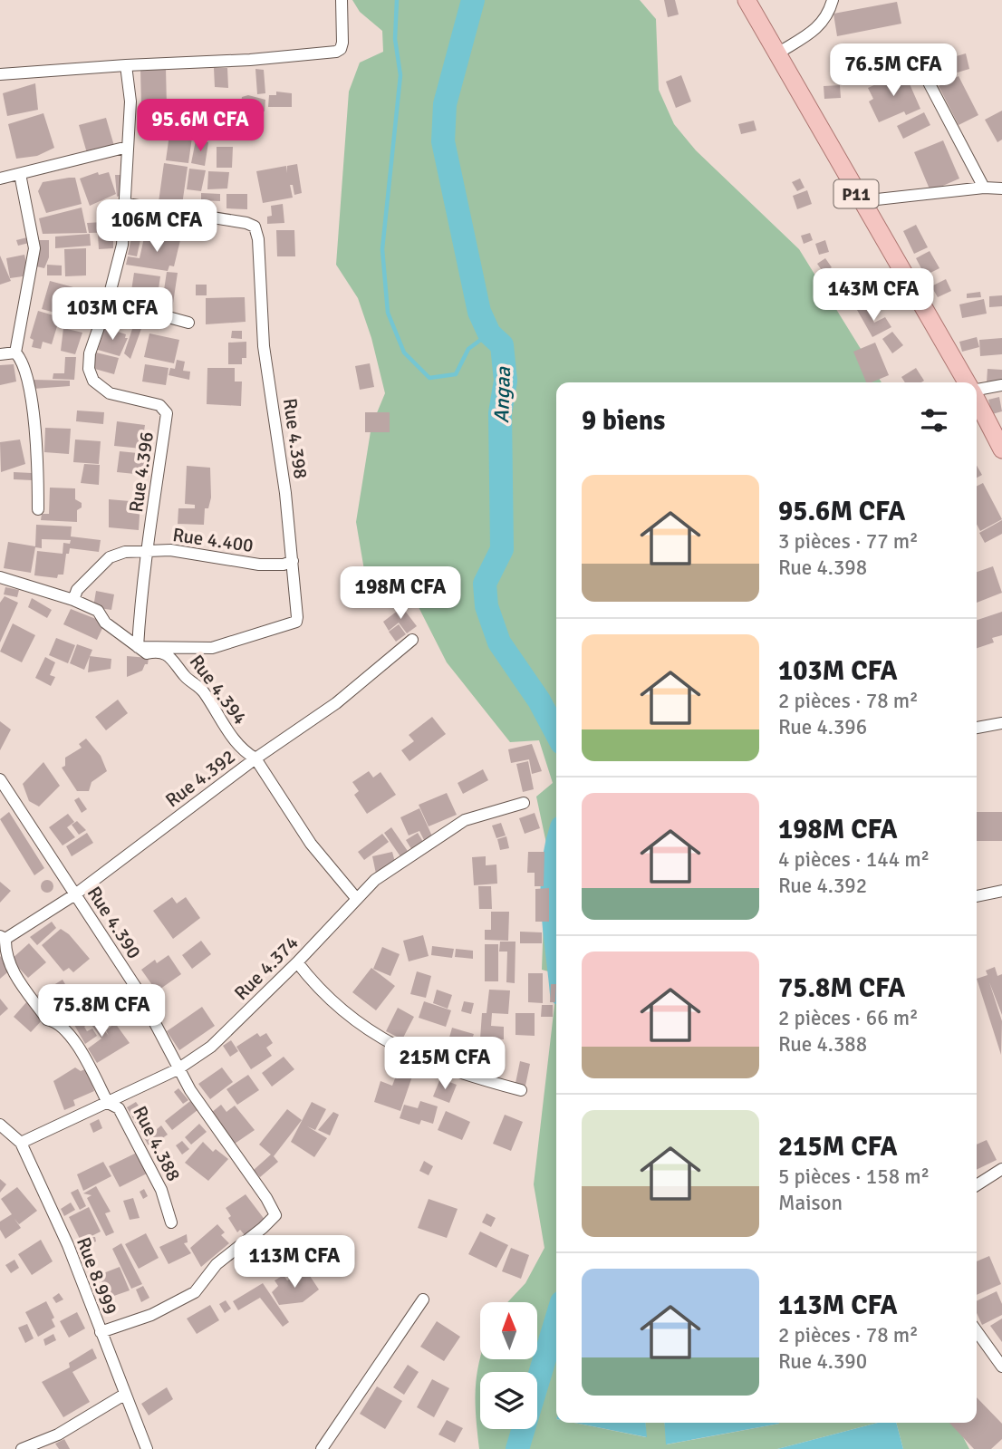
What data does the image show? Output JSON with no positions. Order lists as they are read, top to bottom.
{
  "streets": {
    "main road": ["P11"],
    "street": [
      "Rue 4.398",
      "Rue 4.396",
      "Rue 4.400",
      "Rue 4.394",
      "Rue 4.392",
      "Rue 4.390",
      "Rue 4.374",
      "Rue 4.388",
      "Rue 8.999"
    ]
  },
  "crossings": [
    ["Rue 4.398", "Rue 4.396"],
    ["Rue 4.398", "Rue 4.400"],
    ["Rue 4.398", "Rue 4.394"],
    ["Rue 4.396", "Rue 4.400"],
    ["Rue 4.396", "Rue 4.394"],
    ["Rue 4.400", "Rue 4.394"],
    ["Rue 4.394", "Rue 4.392"],
    ["Rue 4.394", "Rue 4.374"],
    ["Rue 4.392", "Rue 4.390"],
    ["Rue 4.392", "Rue 4.388"],
    ["Rue 4.390", "Rue 4.374"],
    ["Rue 4.390", "Rue 8.999"],
    ["Rue 4.374", "Rue 4.388"],
    ["Rue 4.374", "Rue 8.999"]
  ],
  "water": ["Angaa"],
  "north": "top",
  "page": {
    "price": [
      "76.5M CFA",
      "95.6M CFA",
      "106M CFA",
      "143M CFA",
      "103M CFA",
      "198M CFA",
      "75.8M CFA",
      "215M CFA",
      "113M CFA"
    ],
    "heading": "9 biens",
    "list": [
      {
        "name": "95.6M CFA",
        "note": "3 pièces · 77 m² · Rue 4.398"
      },
      {
        "name": "103M CFA",
        "note": "2 pièces · 78 m² · Rue 4.396"
      },
      {
        "name": "198M CFA",
        "note": "4 pièces · 144 m² · Rue 4.392"
      },
      {
        "name": "75.8M CFA",
        "note": "2 pièces · 66 m² · Rue 4.388"
      },
      {
        "name": "215M CFA",
        "note": "5 pièces · 158 m² · Maison"
      },
      {
        "name": "113M CFA",
        "note": "2 pièces · 78 m² · Rue 4.390"
      }
    ]
  }
}
